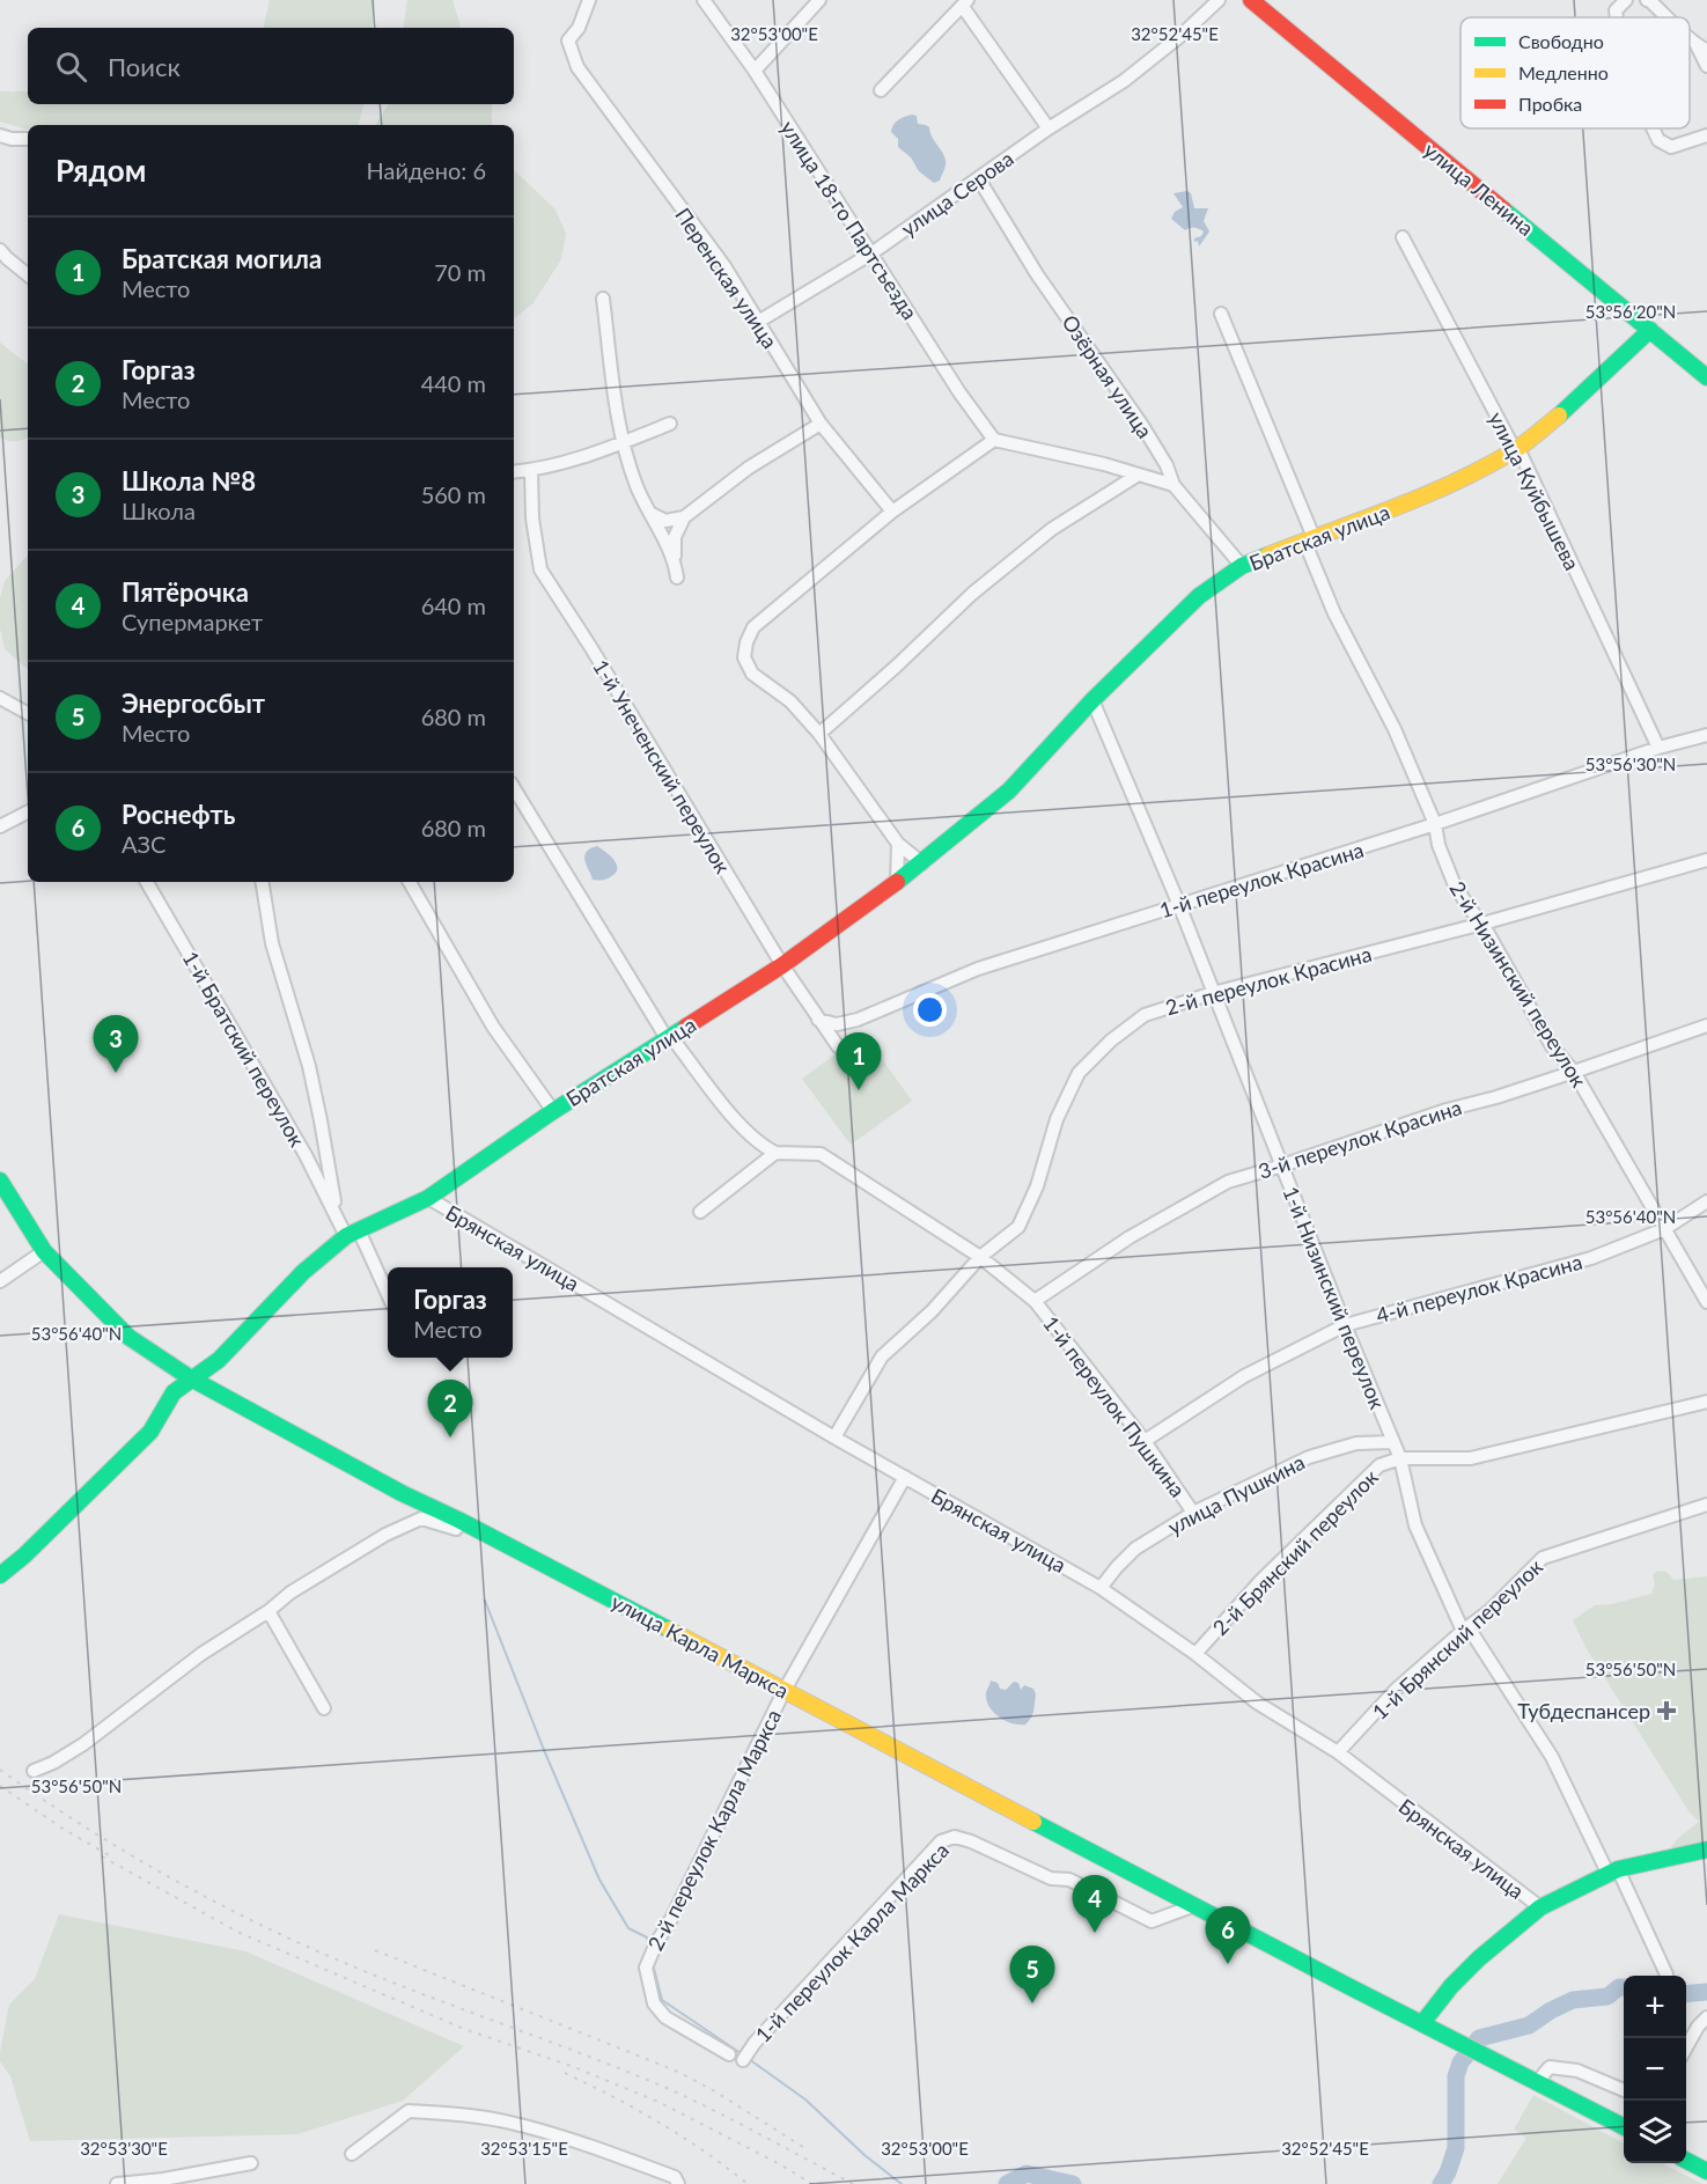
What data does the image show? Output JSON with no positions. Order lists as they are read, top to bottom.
{
  "streets": {
    "main road": ["улица Ленина", "Братская улица", "улица Карла Маркса"],
    "street": [
      "улица Серова",
      "улица 18-го Партсъезда",
      "Перенская улица",
      "Озёрная улица",
      "улица Куйбышева",
      "1-й Унеченский переулок",
      "1-й переулок Красина",
      "2-й переулок Красина",
      "2-й Низинский переулок",
      "1-й Братский переулок",
      "3-й переулок Красина",
      "Брянская улица",
      "4-й переулок Красина",
      "1-й Низинский переулок",
      "1-й переулок Пушкина",
      "улица Пушкина",
      "2-й Брянский переулок",
      "1-й Брянский переулок",
      "2-й переулок Карла Маркса",
      "1-й переулок Карла Маркса"
    ]
  },
  "crossings": [
    ["улица Ленина", "Братская улица"],
    ["улица Серова", "улица 18-го Партсъезда"],
    ["улица Серова", "Перенская улица"],
    ["улица Серова", "Озёрная улица"],
    ["Озёрная улица", "Братская улица"],
    ["улица Куйбышева", "Братская улица"],
    ["улица Куйбышева", "1-й переулок Красина"],
    ["Братская улица", "1-й Унеченский переулок"],
    ["Братская улица", "2-й Низинский переулок"],
    ["Братская улица", "1-й Братский переулок"],
    ["Братская улица", "Брянская улица"],
    ["Братская улица", "1-й Низинский переулок"],
    ["Братская улица", "улица Карла Маркса"],
    ["1-й Унеченский переулок", "1-й переулок Красина"],
    ["1-й переулок Красина", "2-й Низинский переулок"],
    ["1-й переулок Красина", "1-й Низинский переулок"],
    ["2-й переулок Красина", "2-й Низинский переулок"],
    ["2-й переулок Красина", "Брянская улица"],
    ["2-й переулок Красина", "1-й Низинский переулок"],
    ["2-й переулок Красина", "1-й переулок Пушкина"],
    ["2-й Низинский переулок", "3-й переулок Красина"],
    ["2-й Низинский переулок", "4-й переулок Красина"],
    ["3-й переулок Красина", "1-й Низинский переулок"],
    ["3-й переулок Красина", "1-й переулок Пушкина"],
    ["Брянская улица", "улица Пушкина"],
    ["Брянская улица", "2-й Брянский переулок"],
    ["Брянская улица", "1-й Брянский переулок"],
    ["Брянская улица", "2-й переулок Карла Маркса"],
    ["4-й переулок Красина", "1-й Низинский переулок"],
    ["4-й переулок Красина", "1-й переулок Пушкина"],
    ["1-й Низинский переулок", "улица Пушкина"],
    ["1-й Низинский переулок", "2-й Брянский переулок"],
    ["1-й Низинский переулок", "1-й Брянский переулок"],
    ["1-й переулок Пушкина", "улица Пушкина"],
    ["улица Карла Маркса", "2-й переулок Карла Маркса"],
    ["улица Карла Маркса", "1-й переулок Карла Маркса"]
  ],
  "places": {
    "health": ["Тубдеспансер"]
  },
  "legend": ["Свободно", "Медленно", "Пробка"],
  "page": {
    "search": "Поиск",
    "heading": ["Рядом", "Найдено: 6"],
    "list": [
      {
        "mark": "1",
        "name": "Братская могила",
        "note": "Место",
        "value": "70 m"
      },
      {
        "mark": "2",
        "name": "Горгаз",
        "note": "Место",
        "value": "440 m"
      },
      {
        "mark": "3",
        "name": "Школа №8",
        "note": "Школа",
        "value": "560 m"
      },
      {
        "mark": "4",
        "name": "Пятёрочка",
        "note": "Супермаркет",
        "value": "640 m"
      },
      {
        "mark": "5",
        "name": "Энергосбыт",
        "note": "Место",
        "value": "680 m"
      },
      {
        "mark": "6",
        "name": "Роснефть",
        "note": "АЗС",
        "value": "680 m"
      }
    ],
    "pins": [
      "3",
      "1",
      "2",
      "4",
      "6",
      "5"
    ],
    "popup": ["Горгаз", "Место"],
    "map_buttons": ["+", "−"]
  },
  "coordinates": [
    "32°53'00\"E",
    "32°52'45\"E",
    "53°56'20\"N",
    "53°56'30\"N",
    "53°56'40\"N",
    "53°56'50\"N",
    "32°53'30\"E",
    "32°53'15\"E"
  ]
}
